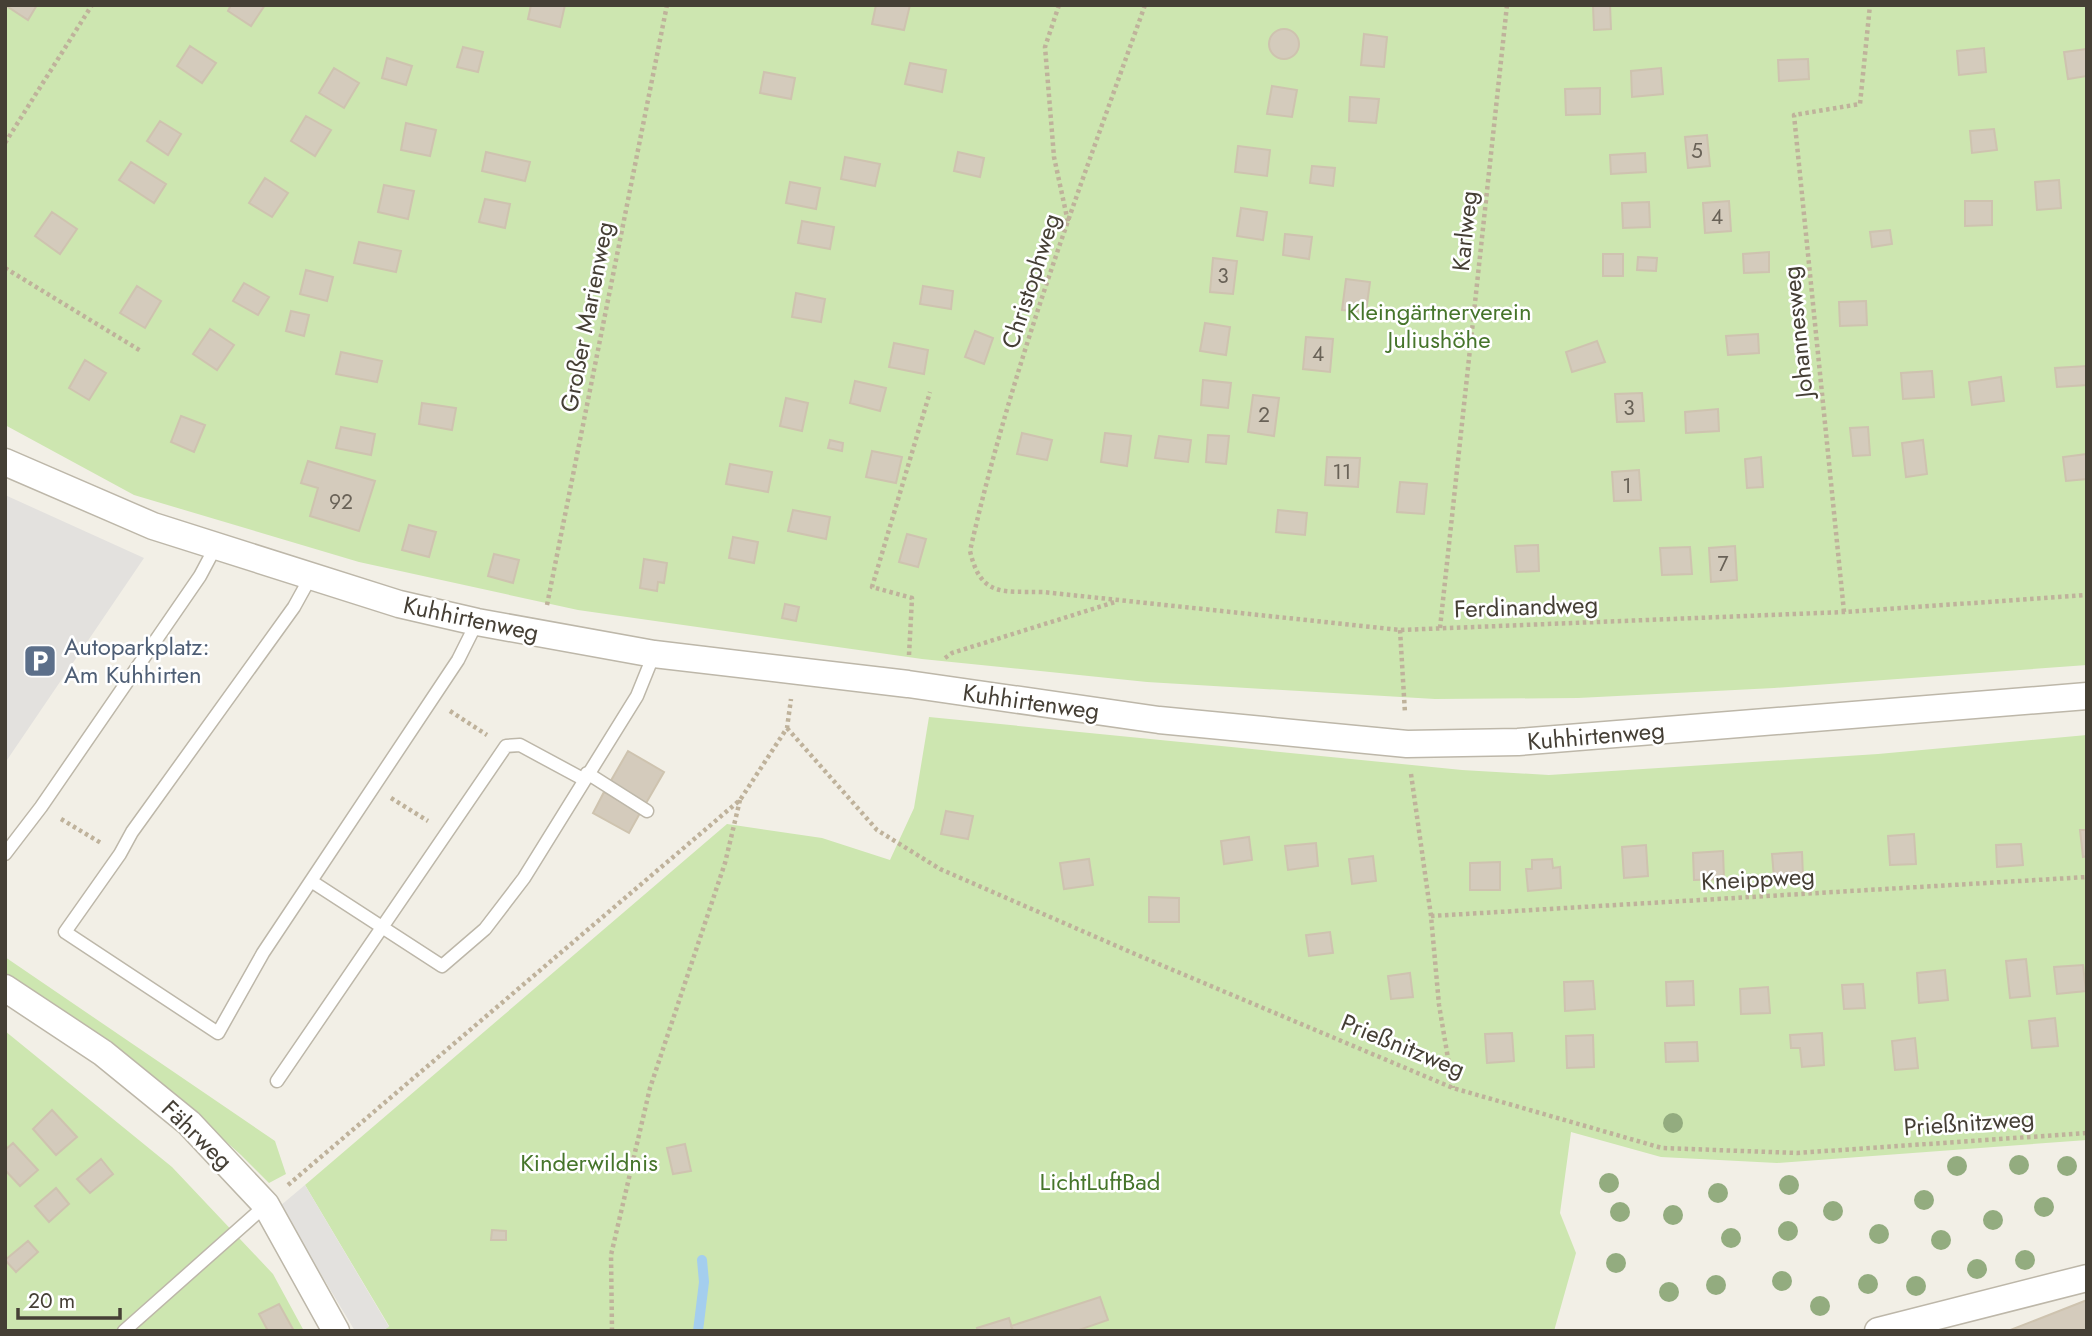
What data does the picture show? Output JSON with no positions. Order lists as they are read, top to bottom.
{
  "streets": {
    "street": ["Kuhhirtenweg", "Fährweg"],
    "path": [
      "Karlweg",
      "Christophweg",
      "Großer Marienweg",
      "Johannesweg",
      "Ferdinandweg",
      "Kneippweg",
      "Prießnitzweg"
    ]
  },
  "crossings": [
    ["Karlweg", "Ferdinandweg"],
    ["Christophweg", "Ferdinandweg"],
    ["Großer Marienweg", "Kuhhirtenweg"],
    ["Johannesweg", "Ferdinandweg"]
  ],
  "parks": ["Kleingärtnerverein Juliushöhe", "Kinderwildnis", "LichtLuftBad"],
  "places": {
    "parking": ["Autoparkplatz: Am Kuhhirten"]
  },
  "house_numbers": [
    "5",
    "4",
    "3",
    "4",
    "3",
    "2",
    "11",
    "1",
    "92",
    "7"
  ],
  "scale_bar": "20 m"
}
